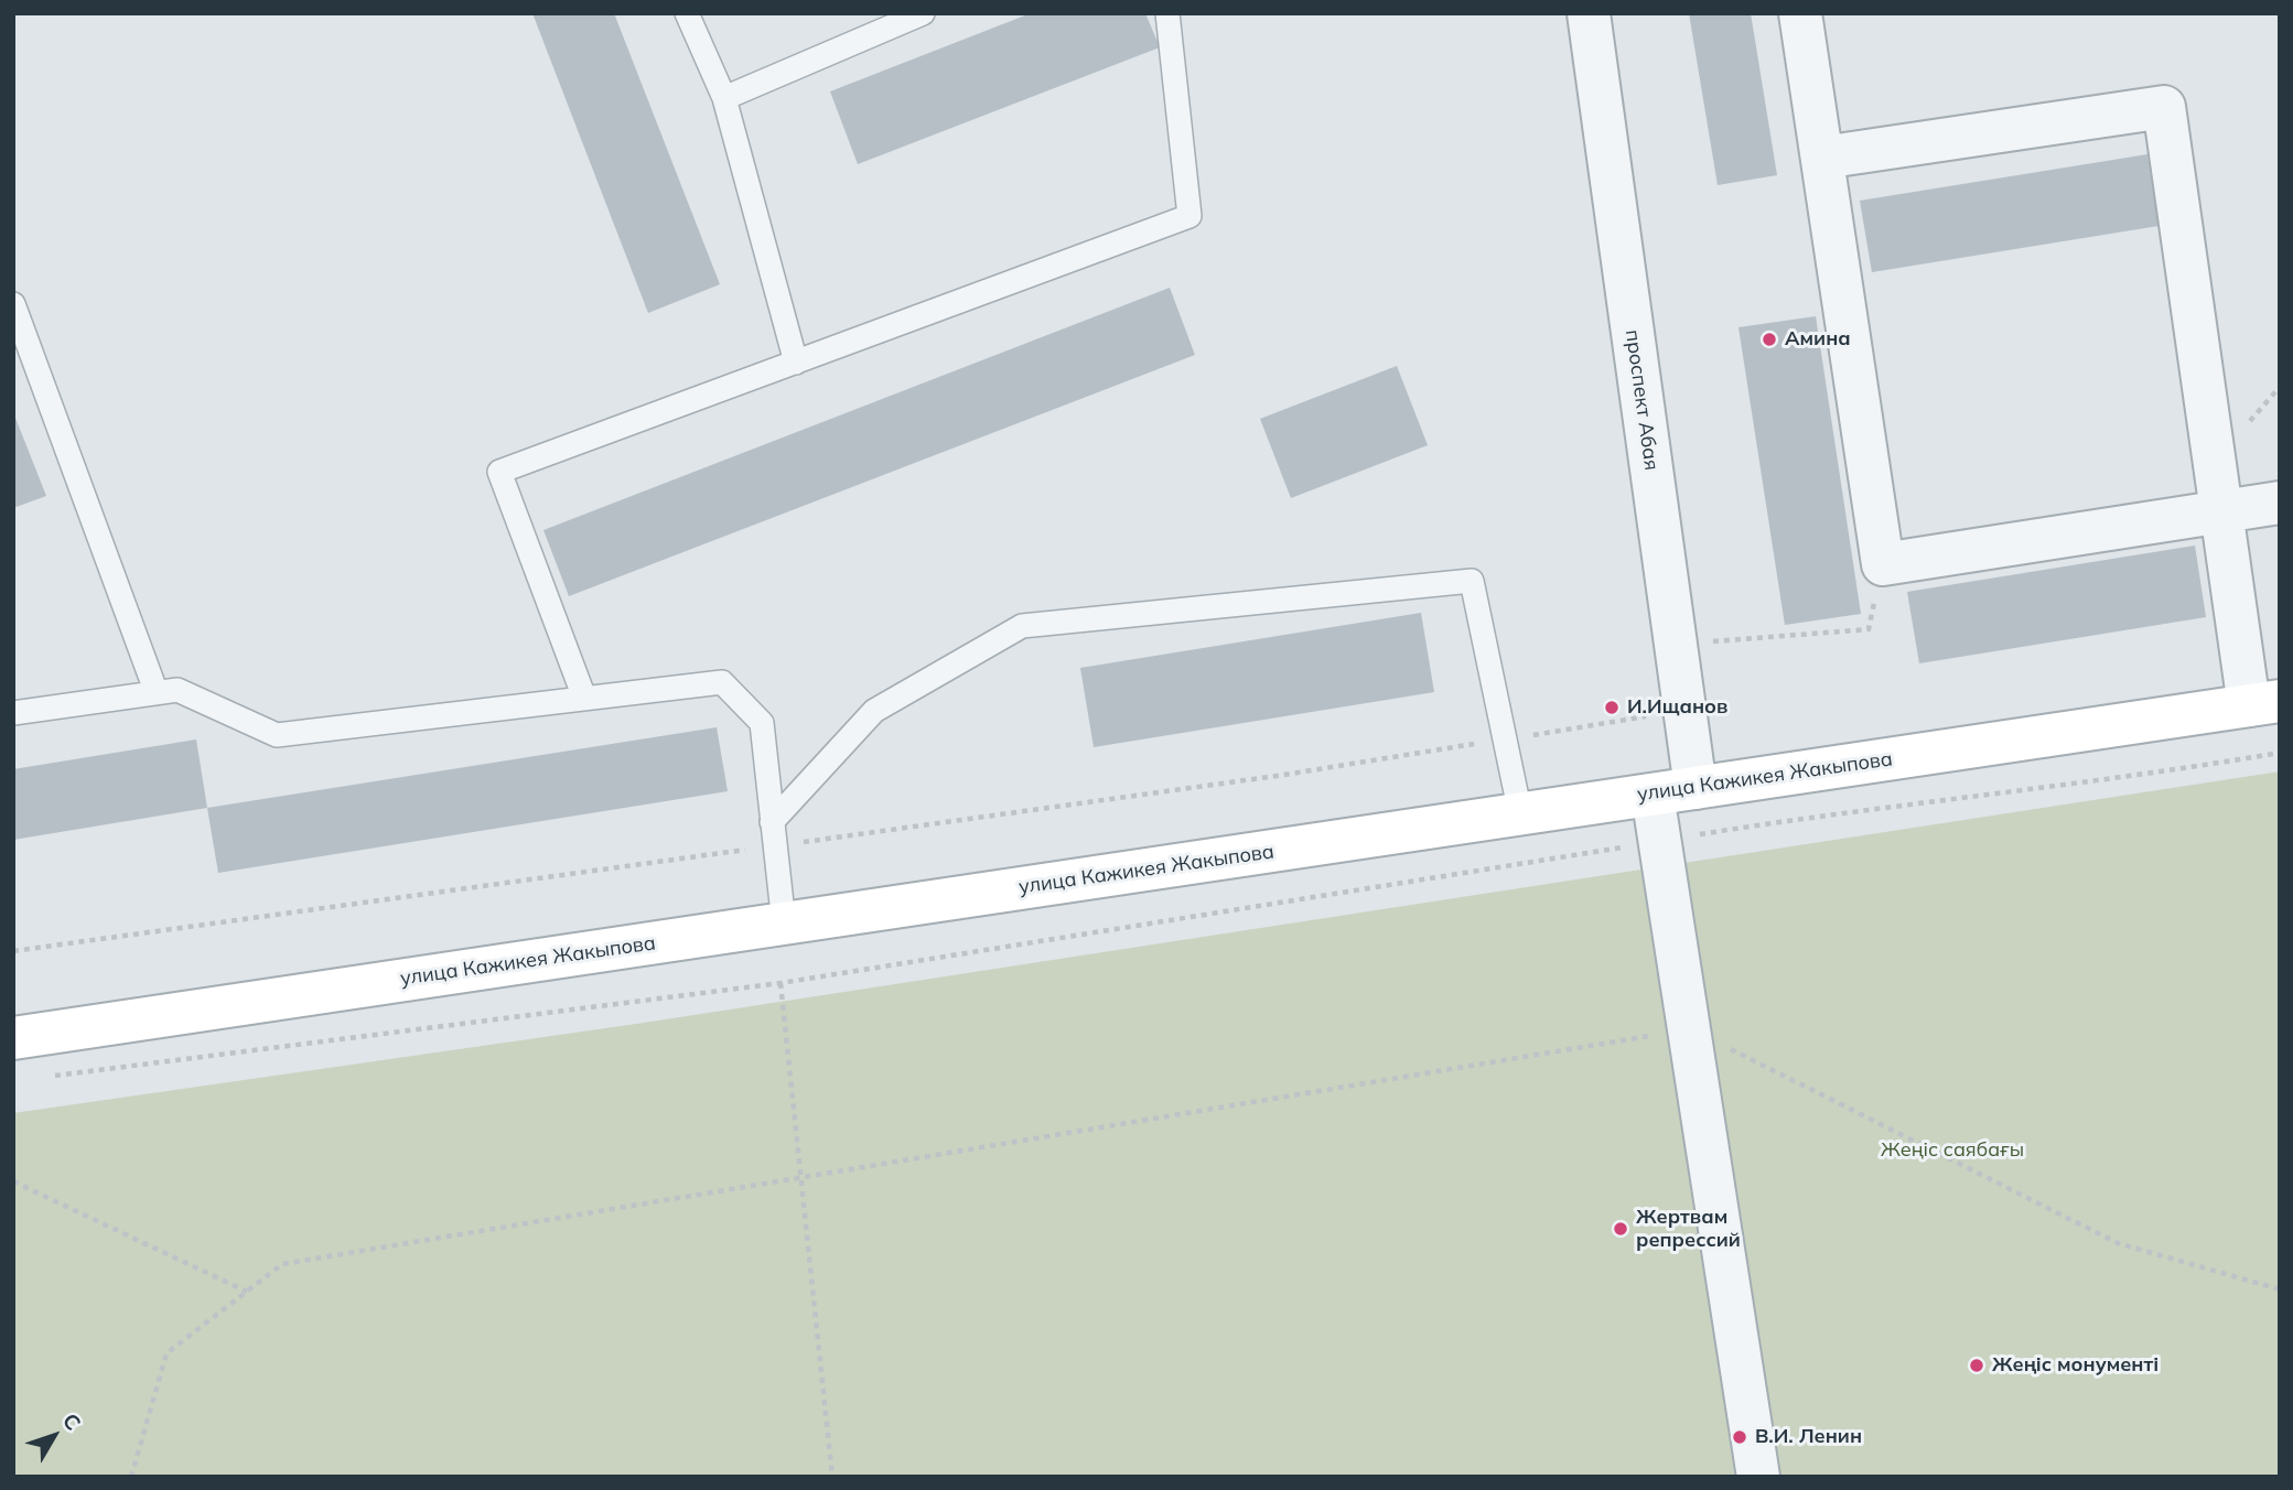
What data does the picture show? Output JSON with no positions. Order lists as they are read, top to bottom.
{
  "streets": {
    "main road": ["улица Кажикея Жакыпова"],
    "street": ["проспект Абая"]
  },
  "crossings": [
    ["проспект Абая", "улица Кажикея Жакыпова"]
  ],
  "parks": ["Жеңіс саябағы"],
  "places": [
    "Амина",
    "И.Ищанов",
    "Жертвам репрессий",
    "Жеңіс монументі",
    "В.И. Ленин"
  ],
  "north": "top right"
}
